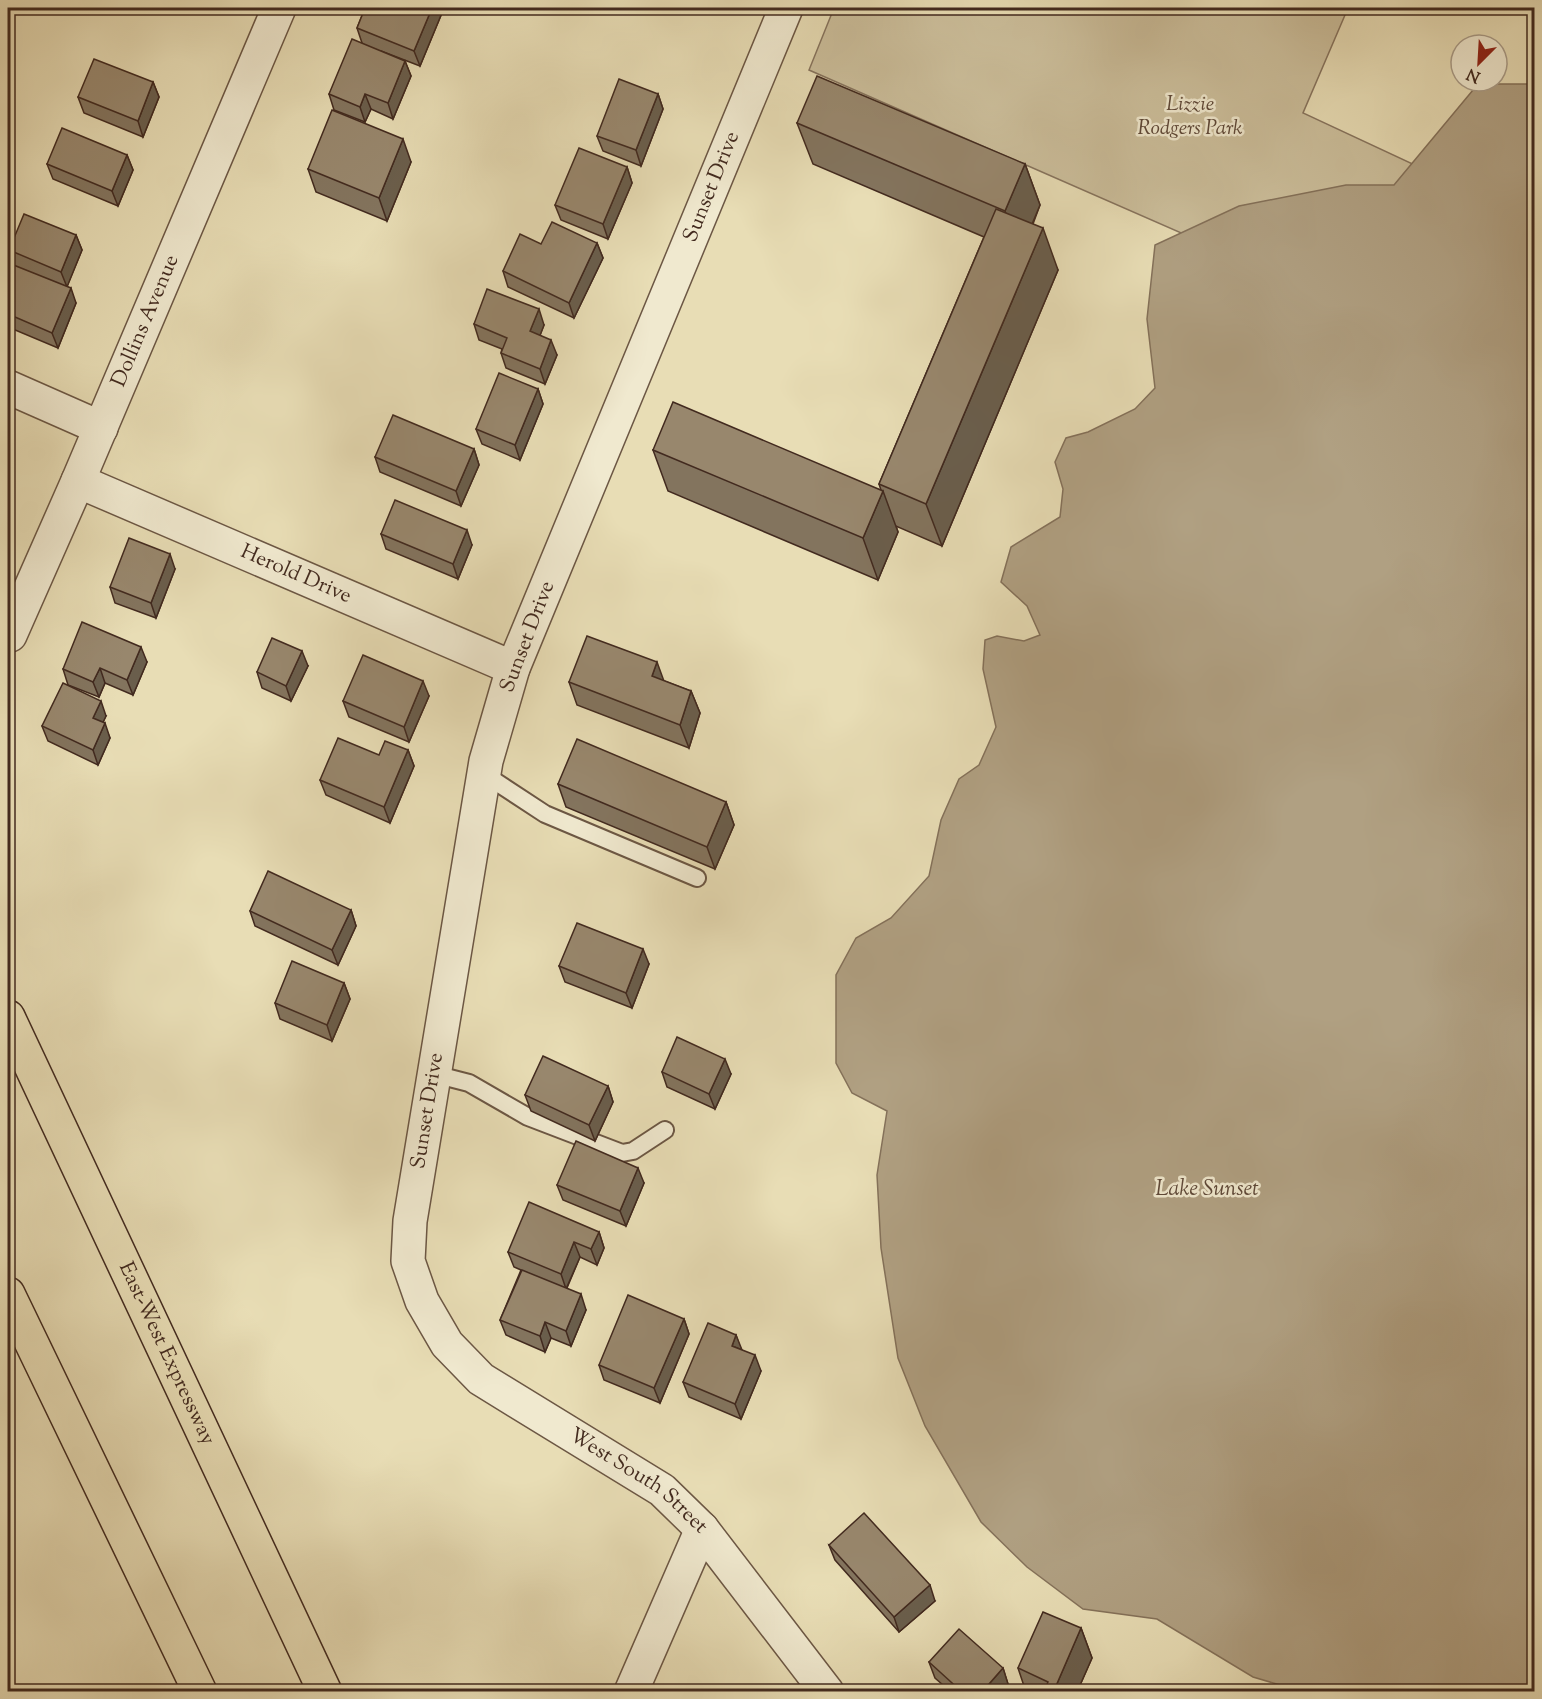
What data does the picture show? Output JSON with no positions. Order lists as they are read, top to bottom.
{
  "streets": {
    "highway": ["East-West Expressway"],
    "street": [
      "Sunset Drive",
      "Dollins Avenue",
      "Herold Drive",
      "West South Street"
    ]
  },
  "crossings": [
    ["Sunset Drive", "Herold Drive"],
    ["Sunset Drive", "West South Street"],
    ["Dollins Avenue", "Herold Drive"]
  ],
  "water": ["Lake Sunset"],
  "parks": ["Lizzie Rodgers Park"],
  "north": "bottom left"
}
